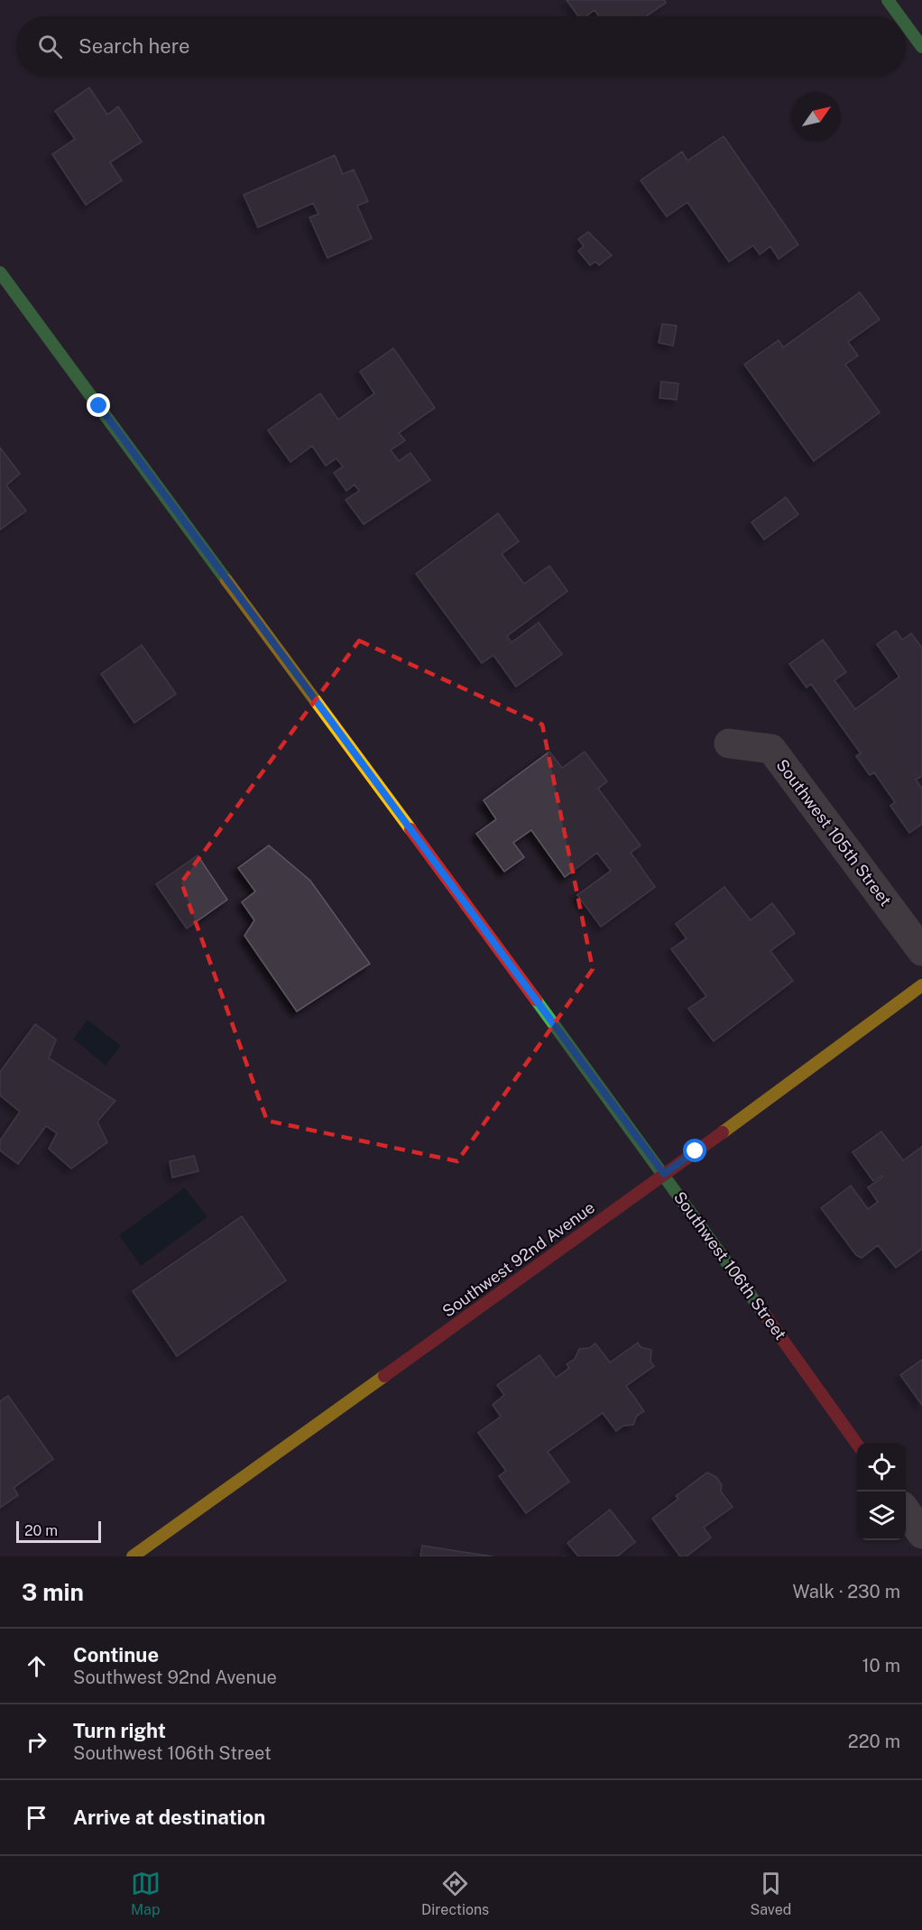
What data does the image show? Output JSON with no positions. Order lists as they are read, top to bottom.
{
  "streets": {
    "street": ["Southwest 105th Street", "Southwest 92nd Avenue", "Southwest 106th Street"]
  },
  "crossings": [
    ["Southwest 92nd Avenue", "Southwest 106th Street"]
  ],
  "scale_bar": "20 m",
  "north": "top right",
  "page": {
    "search": "Search here",
    "scale": "20 m",
    "heading": ["3 min", "Walk · 230 m"],
    "list": [
      ["Continue", "Southwest 92nd Avenue", "10 m"],
      ["Turn right", "Southwest 106th Street", "220 m"],
      "Arrive at destination"
    ],
    "nav": ["Map", "Directions", "Saved"]
  }
}
